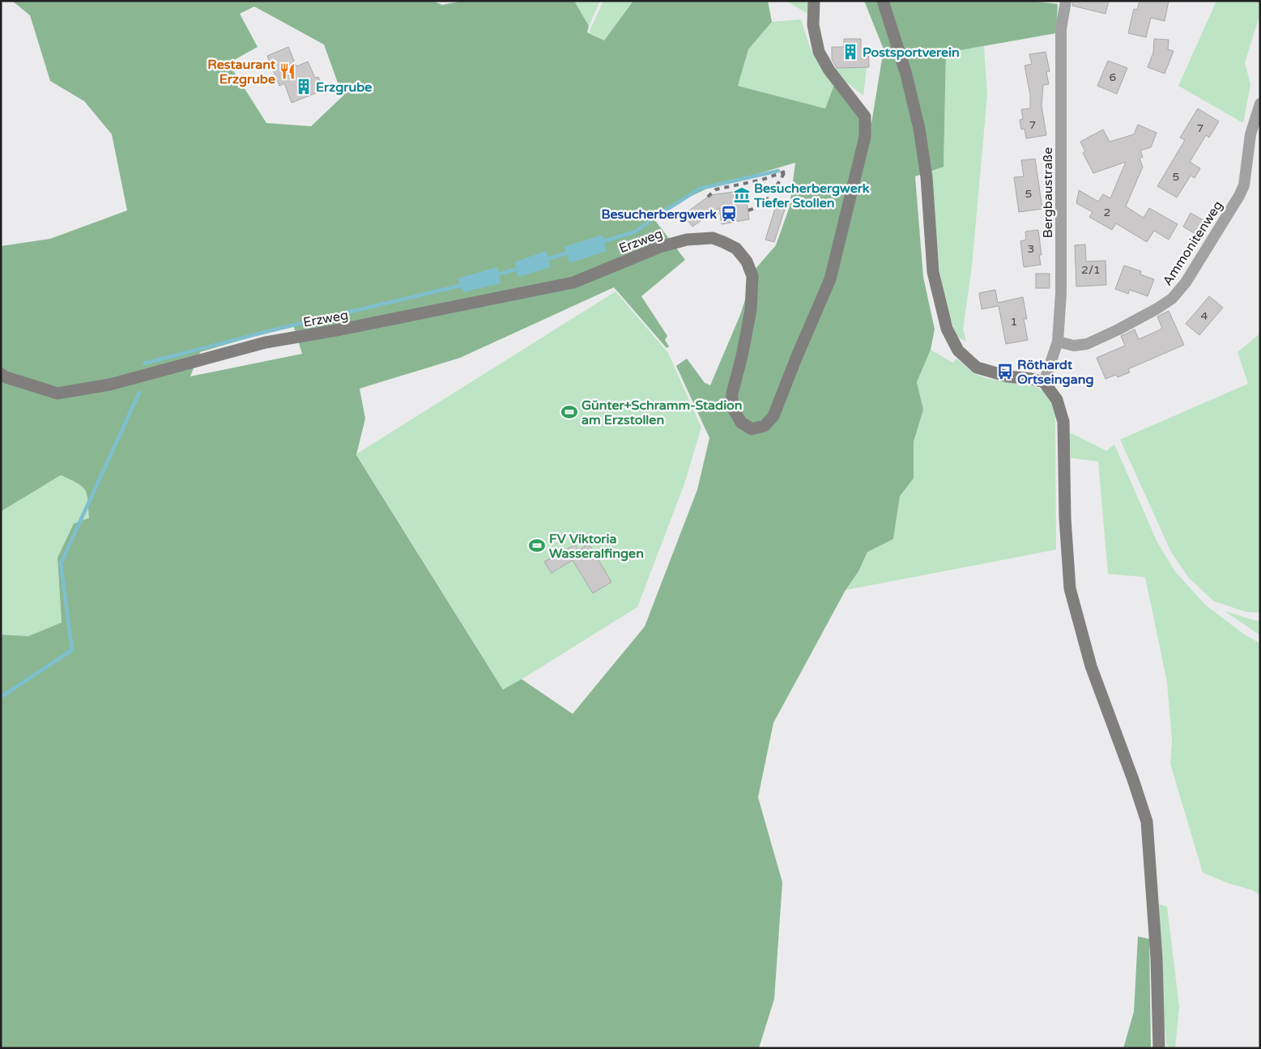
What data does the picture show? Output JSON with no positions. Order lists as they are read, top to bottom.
{
  "streets": {
    "street": ["Bergbaustraße", "Erzweg", "Ammonitenweg"]
  },
  "crossings": [
    ["Bergbaustraße", "Ammonitenweg"]
  ],
  "places": {
    "building": ["Postsportverein", "Erzgrube"],
    "restaurant": ["Restaurant Erzgrube"],
    "museum": ["Besucherbergwerk Tiefer Stollen"],
    "station": ["Besucherbergwerk"],
    "bus stop": ["Röthardt Ortseingang"],
    "sports": ["Günter+Schramm-Stadion am Erzstollen", "FV Viktoria Wasseralfingen"]
  },
  "house_numbers": [
    "6",
    "7",
    "7",
    "5",
    "5",
    "2",
    "3",
    "2/1",
    "4",
    "1"
  ]
}
